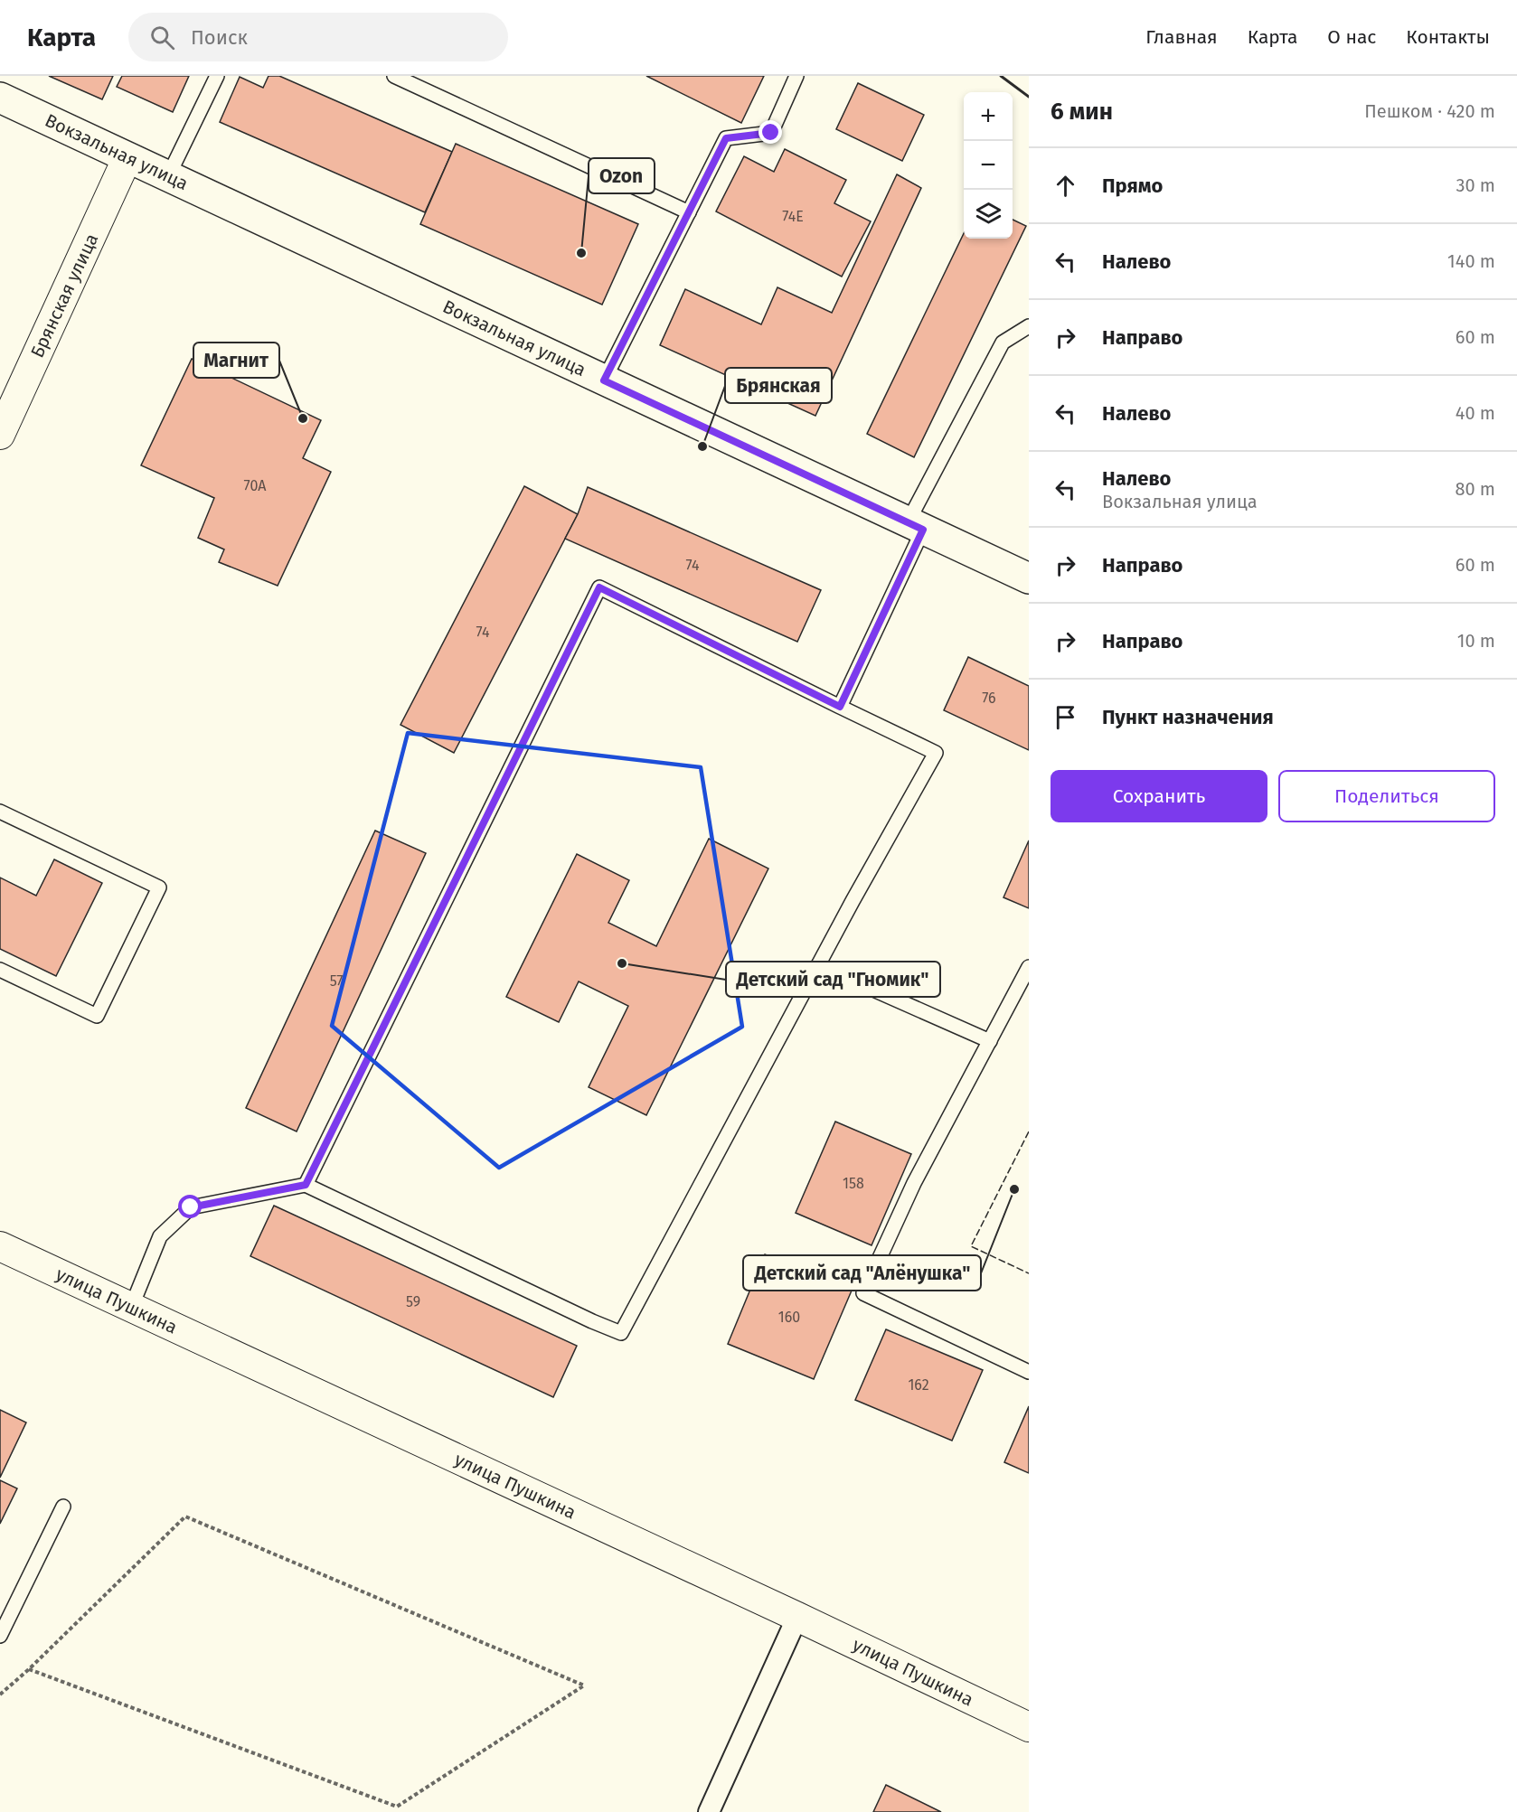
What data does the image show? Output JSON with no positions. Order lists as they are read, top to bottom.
{
  "streets": {
    "main road": ["Вокзальная улица"],
    "street": ["Брянская улица", "улица Пушкина"]
  },
  "crossings": [
    ["Вокзальная улица", "Брянская улица"]
  ],
  "places": [
    "Ozon",
    "Магнит",
    "Брянская",
    "Детский сад \"Гномик\"",
    "Детский сад \"Алёнушка\""
  ],
  "house_numbers": [
    "74Е",
    "70А",
    "74",
    "74",
    "76",
    "57",
    "158",
    "59",
    "160",
    "162"
  ],
  "page": {
    "header": "Карта",
    "search": "Поиск",
    "nav": [
      "Главная",
      "Карта",
      "О нас",
      "Контакты"
    ],
    "heading": ["6 мин", "Пешком · 420 m"],
    "map_buttons": ["+", "−"],
    "list": [
      ["Прямо", "30 m"],
      ["Налево", "140 m"],
      ["Направо", "60 m"],
      ["Налево", "40 m"],
      ["Налево", "Вокзальная улица", "80 m"],
      ["Направо", "60 m"],
      ["Направо", "10 m"],
      "Пункт назначения"
    ],
    "buttons": ["Сохранить", "Поделиться"]
  }
}
